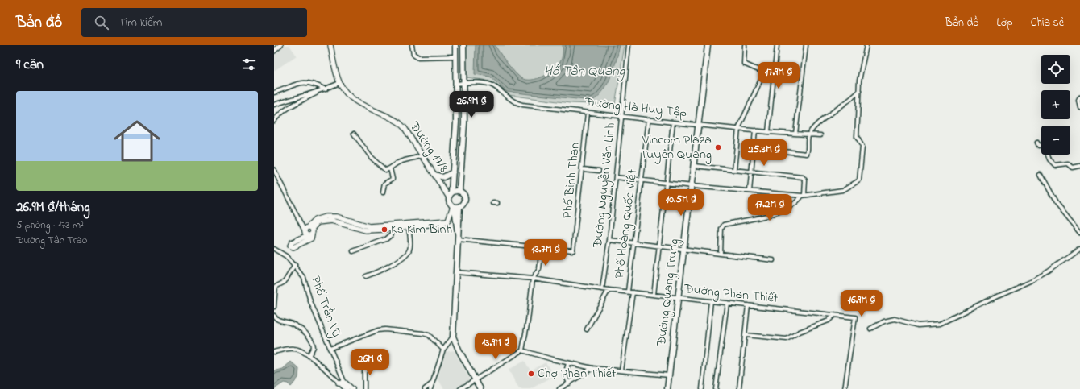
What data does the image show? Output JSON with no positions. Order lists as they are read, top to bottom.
{
  "streets": {
    "main road": ["Đường Quang Trung"],
    "street": [
      "Đường Hà Huy Tập",
      "Đường 17/8",
      "Phố Bình Than",
      "Đường Nguyễn Văn Linh",
      "Phố Hoàng Quốc Việt",
      "Đường Phan Thiết",
      "Phố Trần Vỹ"
    ]
  },
  "crossings": [
    ["Đường Hà Huy Tập", "Phố Bình Than"],
    ["Đường Hà Huy Tập", "Đường Nguyễn Văn Linh"],
    ["Đường Hà Huy Tập", "Phố Hoàng Quốc Việt"],
    ["Đường Hà Huy Tập", "Đường Quang Trung"],
    ["Đường Nguyễn Văn Linh", "Đường Phan Thiết"],
    ["Phố Hoàng Quốc Việt", "Đường Phan Thiết"],
    ["Đường Quang Trung", "Đường Phan Thiết"]
  ],
  "water": ["Hồ Tân Quang"],
  "places": ["Vincom Plaza Tuyên Quang", "Ks Kim Bình", "Chợ Phan Thiết"],
  "page": {
    "header": "Bản đồ",
    "search": "Tìm kiếm",
    "nav": ["Bản đồ", "Lớp", "Chia sẻ"],
    "heading": "9 căn",
    "map_buttons": ["+", "−"],
    "price": [
      "17.9M ₫",
      "26.9M ₫",
      "25.3M ₫",
      "10.5M ₫",
      "17.2M ₫",
      "13.7M ₫",
      "16.9M ₫",
      "13.9M ₫",
      "26M ₫"
    ],
    "list": [
      {
        "name": "26.9M ₫/tháng",
        "note": "5 phòng · 173 m² · Đường Tân Trào"
      }
    ]
  }
}
